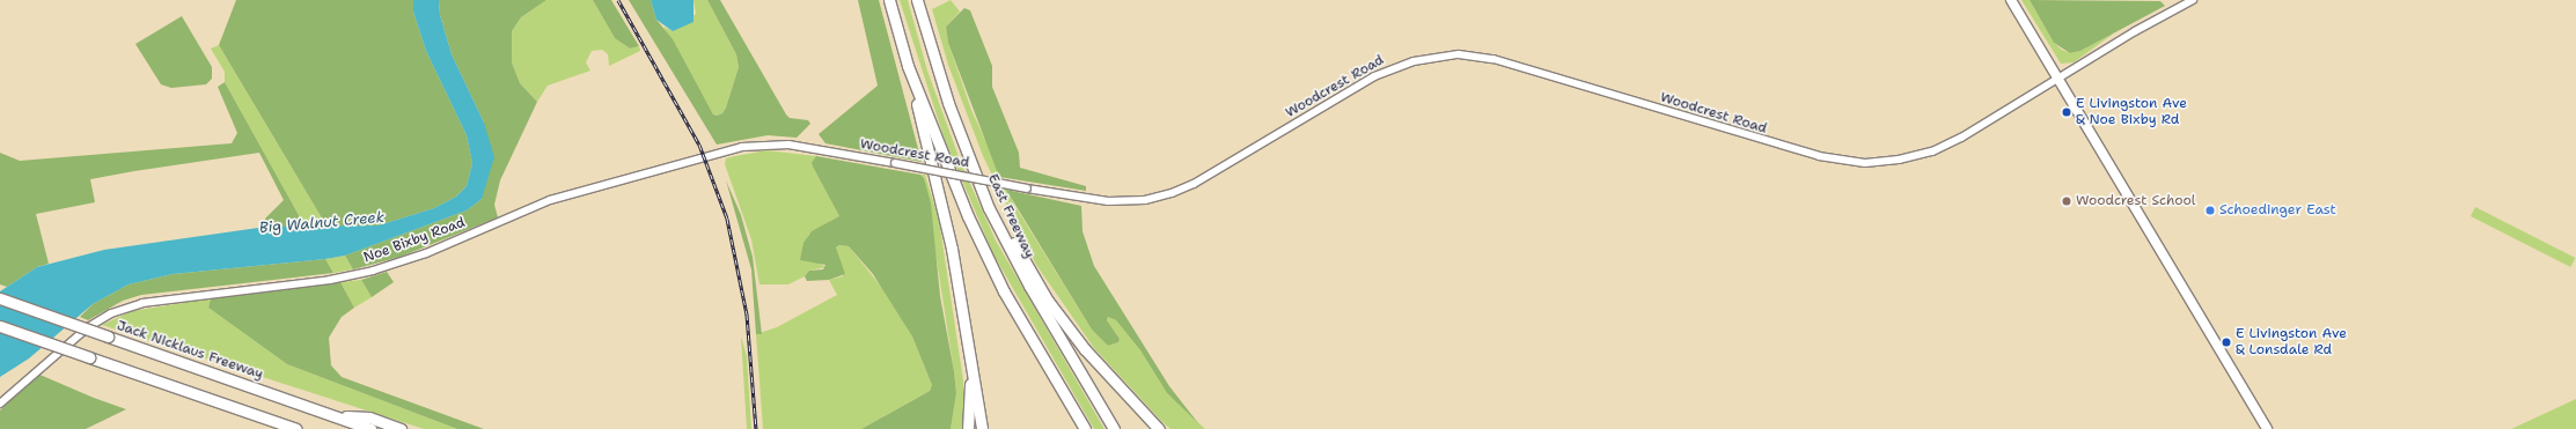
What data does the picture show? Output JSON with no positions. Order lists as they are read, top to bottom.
{
  "streets": {
    "highway": ["East Freeway", "Jack Nicklaus Freeway"],
    "street": ["Woodcrest Road", "Noe Bixby Road"]
  },
  "crossings": [
    ["Woodcrest Road", "Noe Bixby Road"]
  ],
  "water": ["Big Walnut Creek"],
  "places": [
    "E Livingston Ave & Noe Bixby Rd",
    "Woodcrest School",
    "Schoedinger East",
    "E Livingston Ave & Lonsdale Rd"
  ]
}
